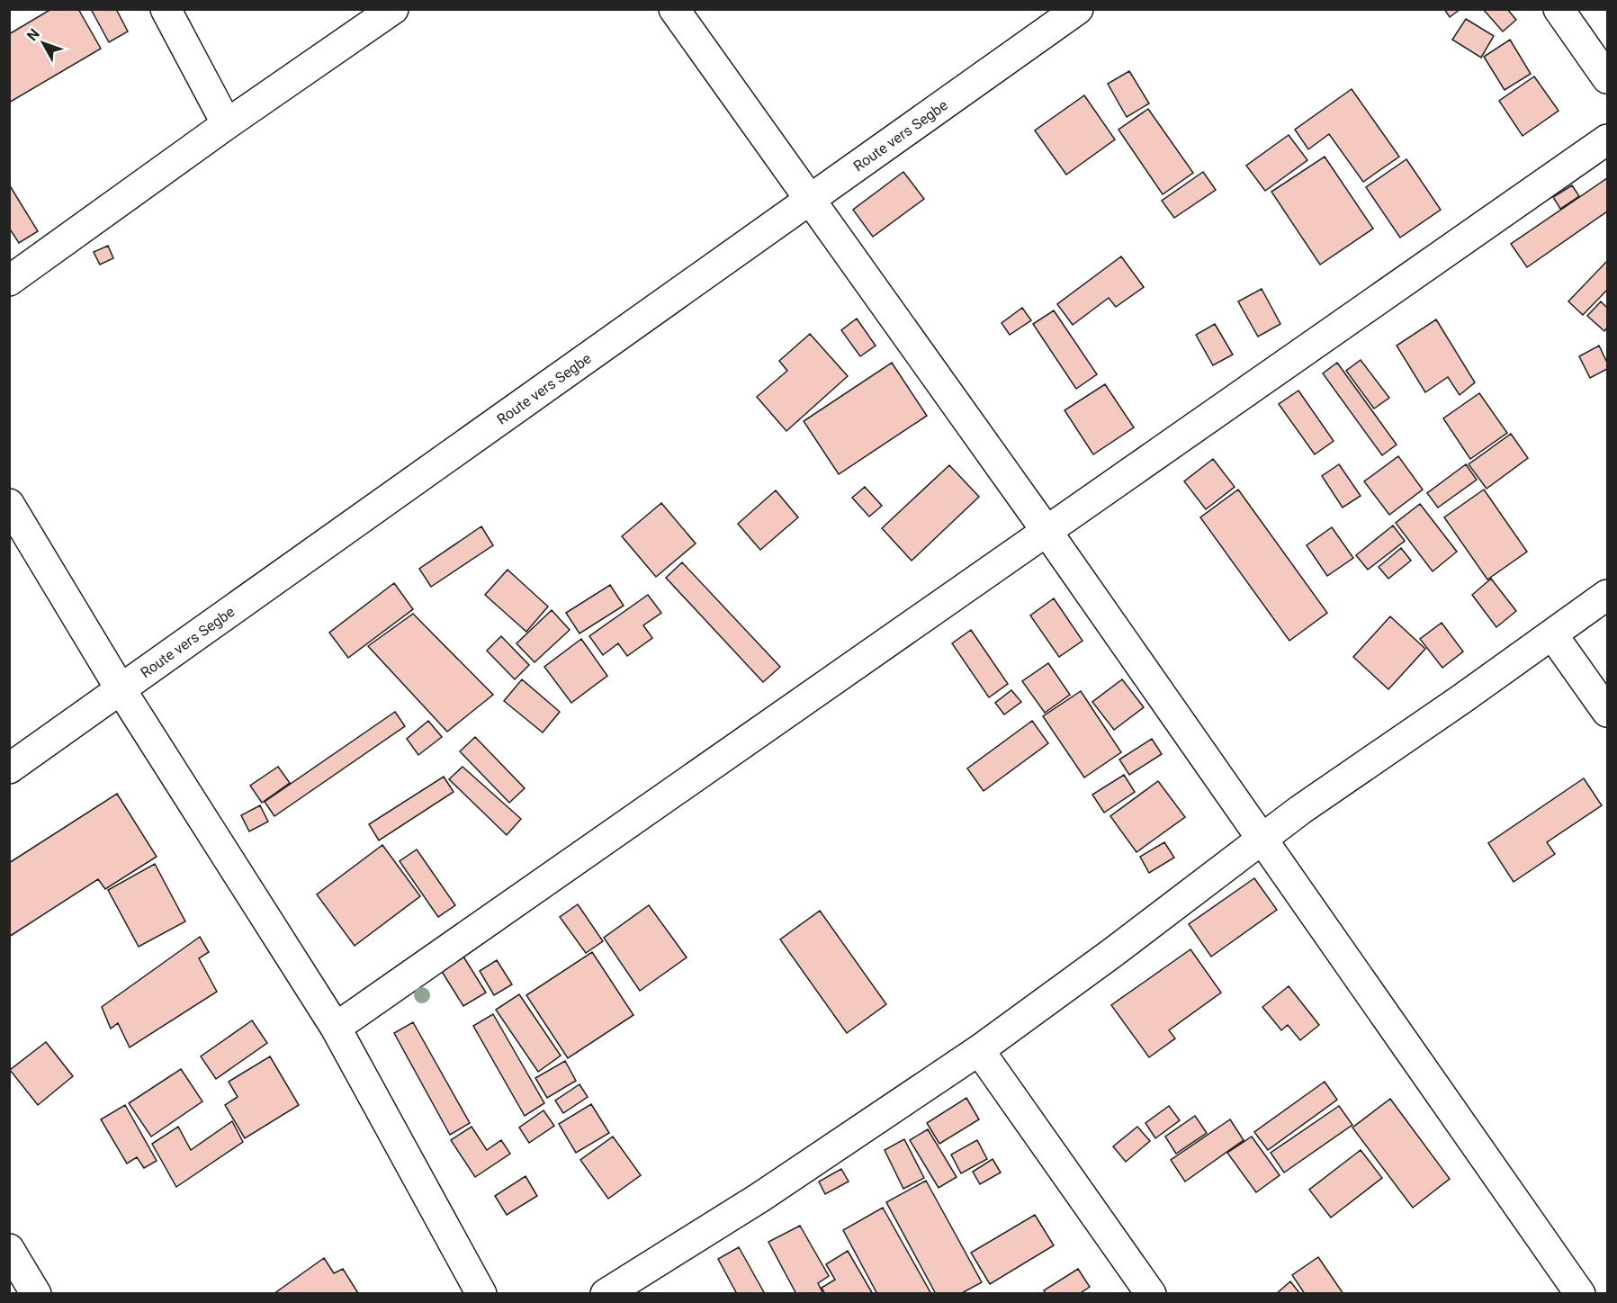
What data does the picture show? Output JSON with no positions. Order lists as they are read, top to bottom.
{
  "streets": {
    "street": ["Route vers Segbe"]
  },
  "north": "top left"
}
